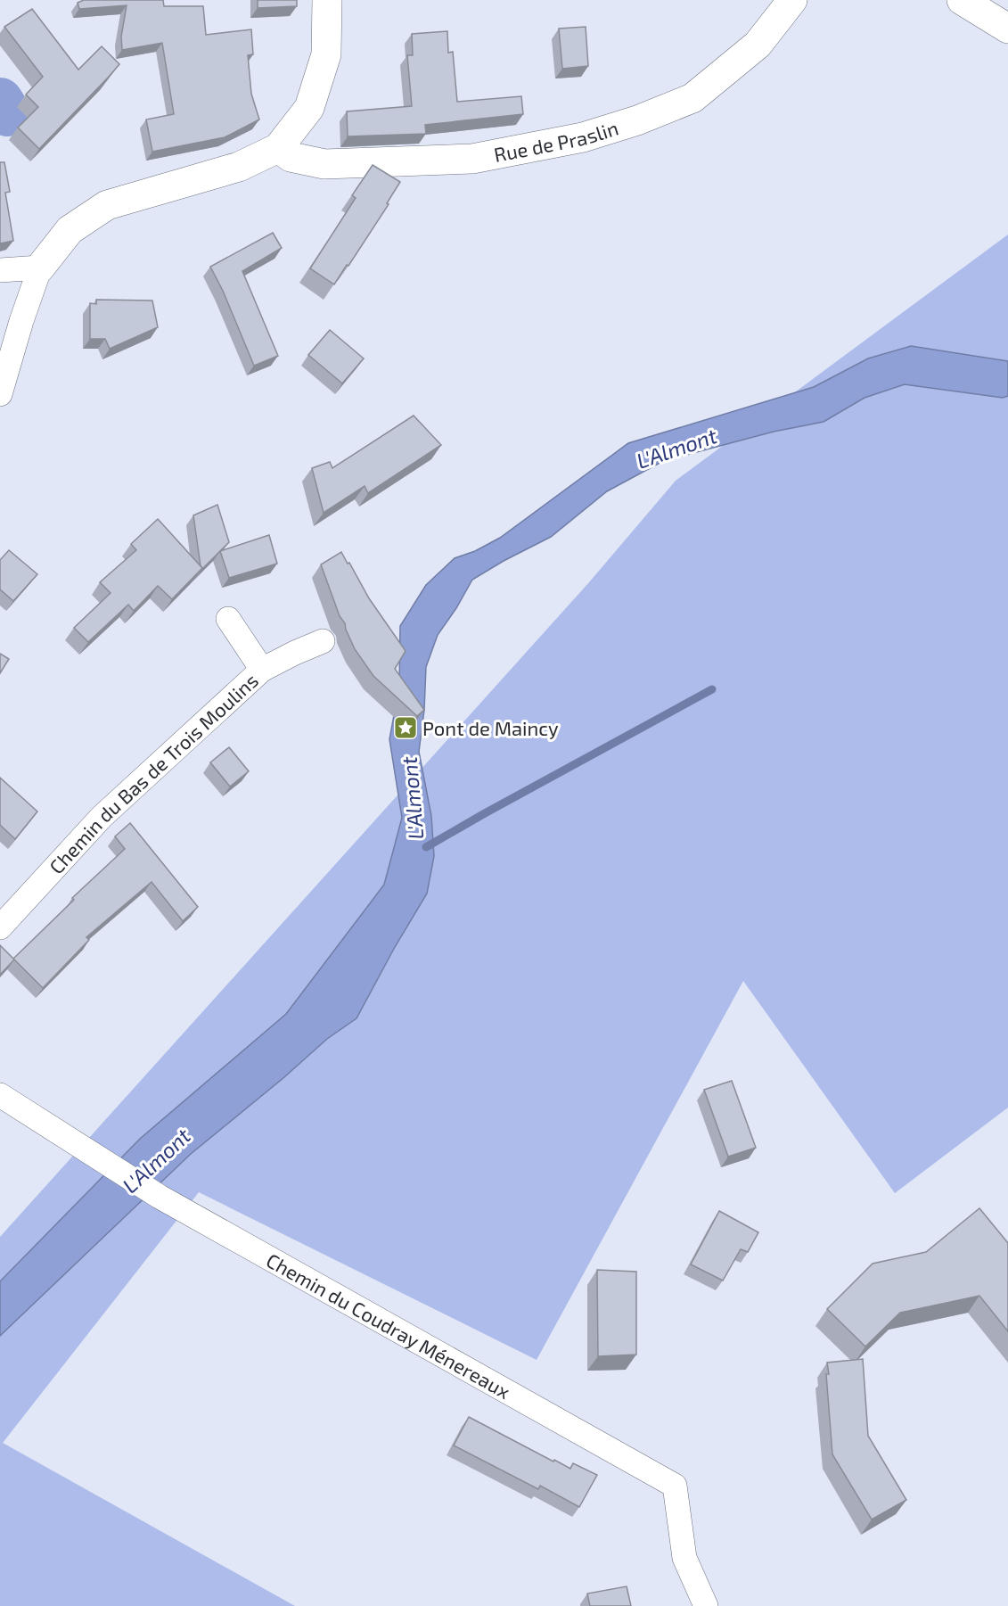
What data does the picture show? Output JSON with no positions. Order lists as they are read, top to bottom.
{
  "streets": {
    "street": ["Rue de Praslin", "Chemin du Bas de Trois Moulins", "Chemin du Coudray Ménereaux"]
  },
  "water": ["L'Almont"],
  "places": {
    "place": ["Pont de Maincy"]
  }
}
